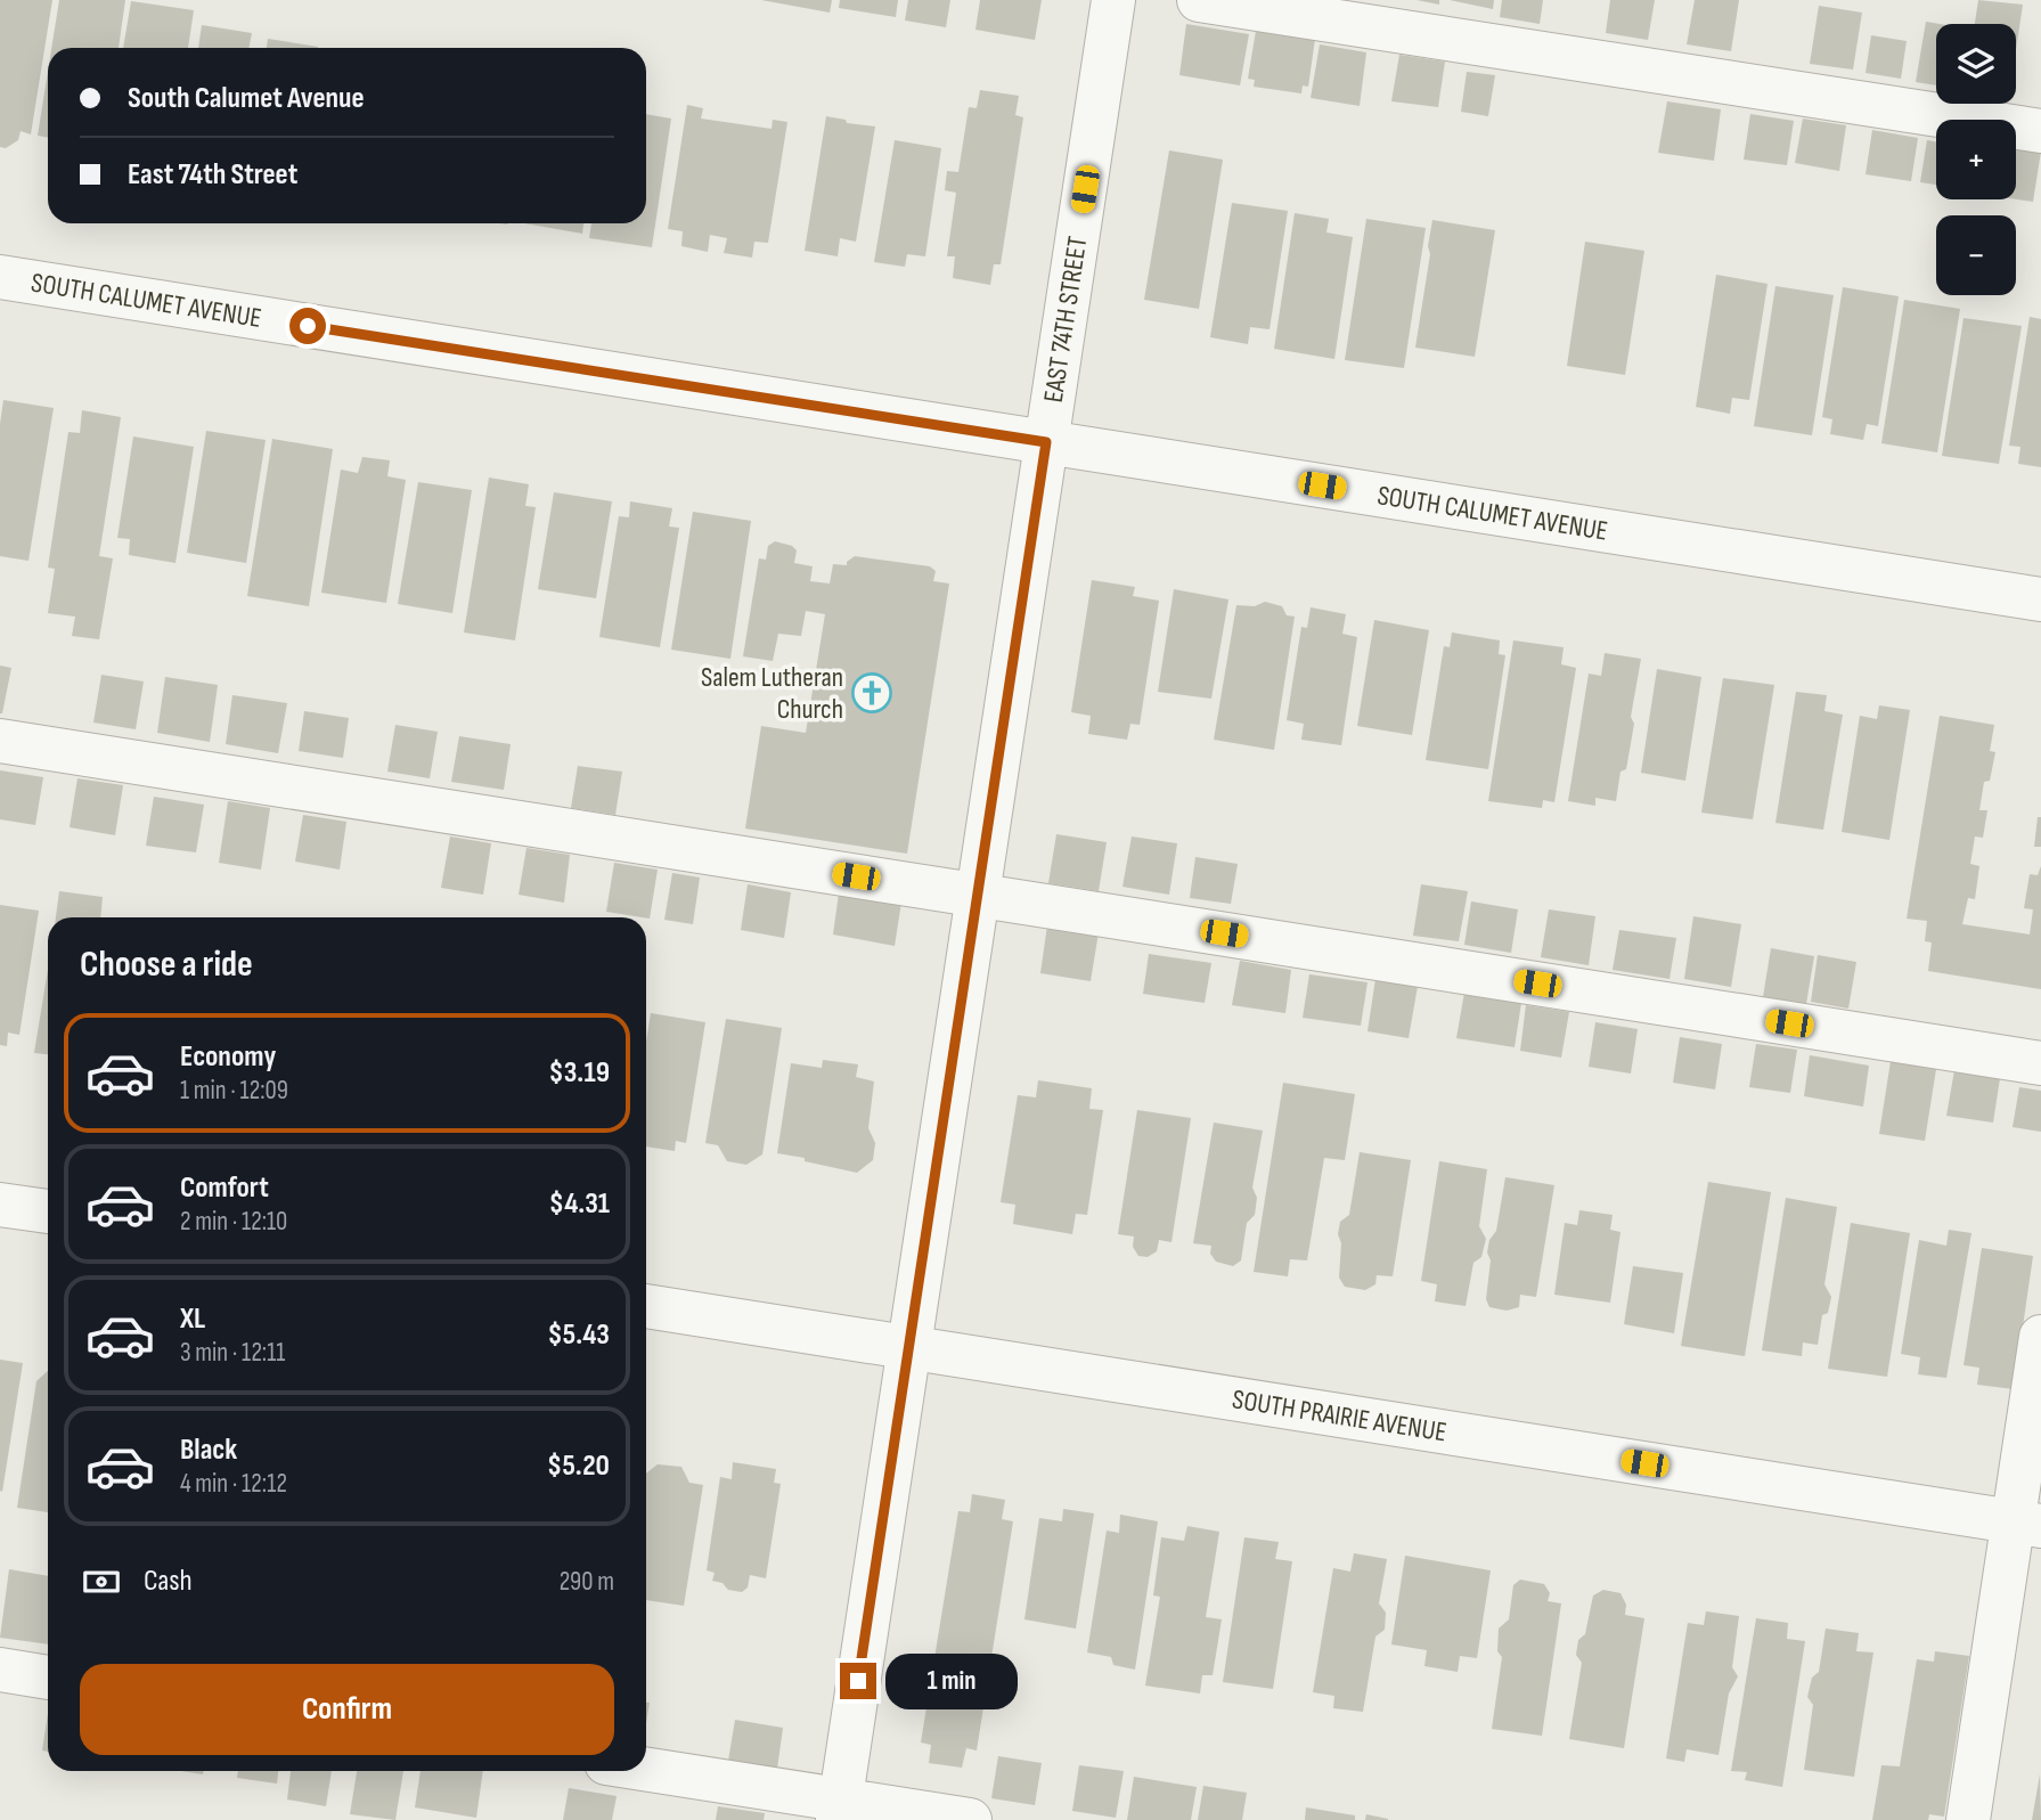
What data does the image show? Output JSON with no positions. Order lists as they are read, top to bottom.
{
  "streets": {
    "street": ["SOUTH CALUMET AVENUE", "EAST 74TH STREET", "SOUTH PRAIRIE AVENUE"]
  },
  "crossings": [
    ["SOUTH CALUMET AVENUE", "EAST 74TH STREET"],
    ["EAST 74TH STREET", "SOUTH PRAIRIE AVENUE"]
  ],
  "places": {
    "church": ["Salem Lutheran Church"]
  },
  "page": {
    "map_buttons": ["+", "−"],
    "banner": ["South Calumet Avenue", "East 74th Street"],
    "heading": "Choose a ride",
    "list": [
      {
        "name": "Economy",
        "note": "1 min · 12:09",
        "value": "$3.19"
      },
      {
        "name": "Comfort",
        "note": "2 min · 12:10",
        "value": "$4.31"
      },
      {
        "name": "XL",
        "note": "3 min · 12:11",
        "value": "$5.43"
      },
      {
        "name": "Black",
        "note": "4 min · 12:12",
        "value": "$5.20"
      }
    ],
    "pay": ["Cash", "290 m"],
    "buttons": "Confirm",
    "bubble": "1 min"
  }
}
